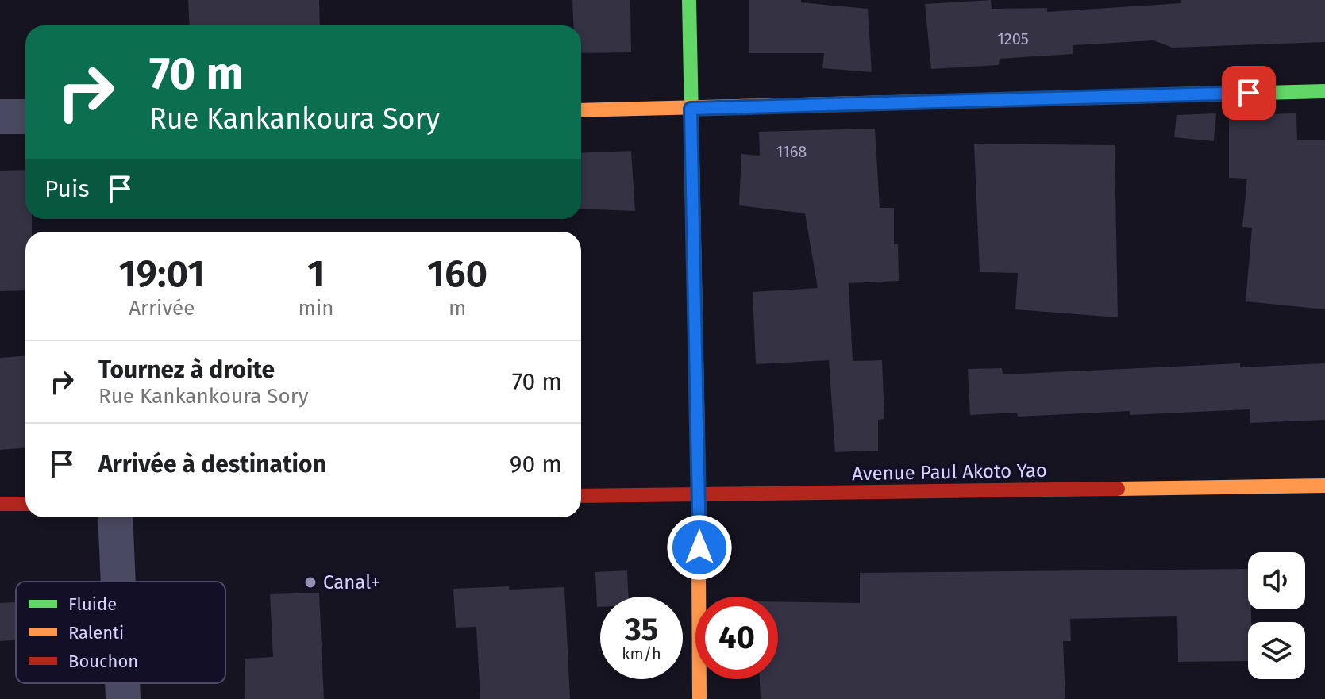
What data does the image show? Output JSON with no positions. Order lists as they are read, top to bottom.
{
  "streets": {
    "street": ["Avenue Paul Akoto Yao"]
  },
  "places": ["Canal+"],
  "house_numbers": ["1205", "1168"],
  "legend": ["Fluide", "Ralenti", "Bouchon"],
  "page": {
    "turn": ["70 m", "Rue Kankankoura Sory"],
    "then": "Puis",
    "eta": [
      "19:01",
      "Arrivée",
      "1",
      "min",
      "160",
      "m"
    ],
    "list": [
      {
        "name": "Tournez à droite",
        "note": "Rue Kankankoura Sory",
        "value": "70 m"
      },
      {
        "name": "Arrivée à destination",
        "value": "90 m"
      }
    ],
    "speed": "35 km/h",
    "limit": "40"
  }
}
